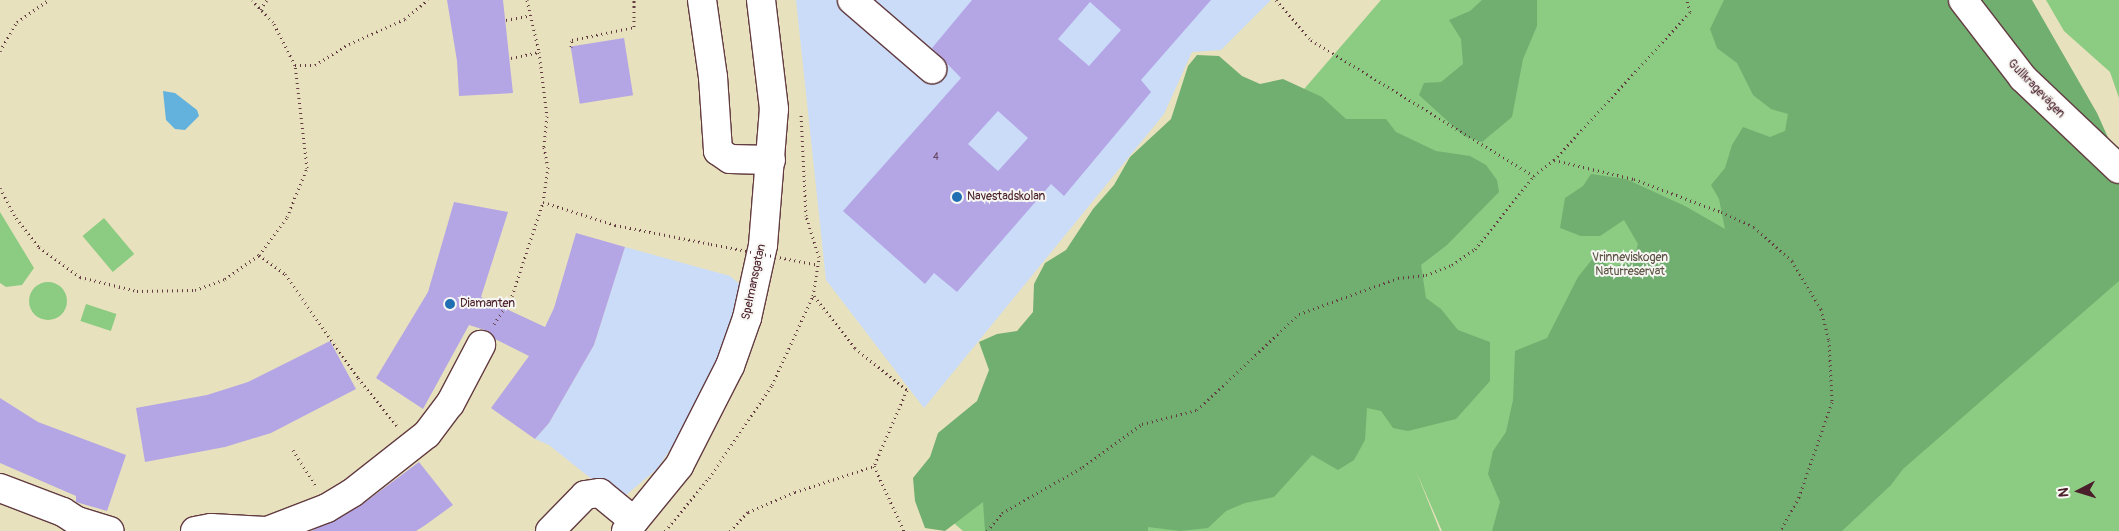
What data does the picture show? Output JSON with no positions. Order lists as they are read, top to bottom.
{
  "streets": {
    "street": ["Gullkragevägen", "Spelmansgatan"]
  },
  "parks": ["Vrinneviskogen Naturreservat"],
  "places": ["Navestadskolan", "Diamanten"],
  "house_numbers": ["4"],
  "north": "left"
}
